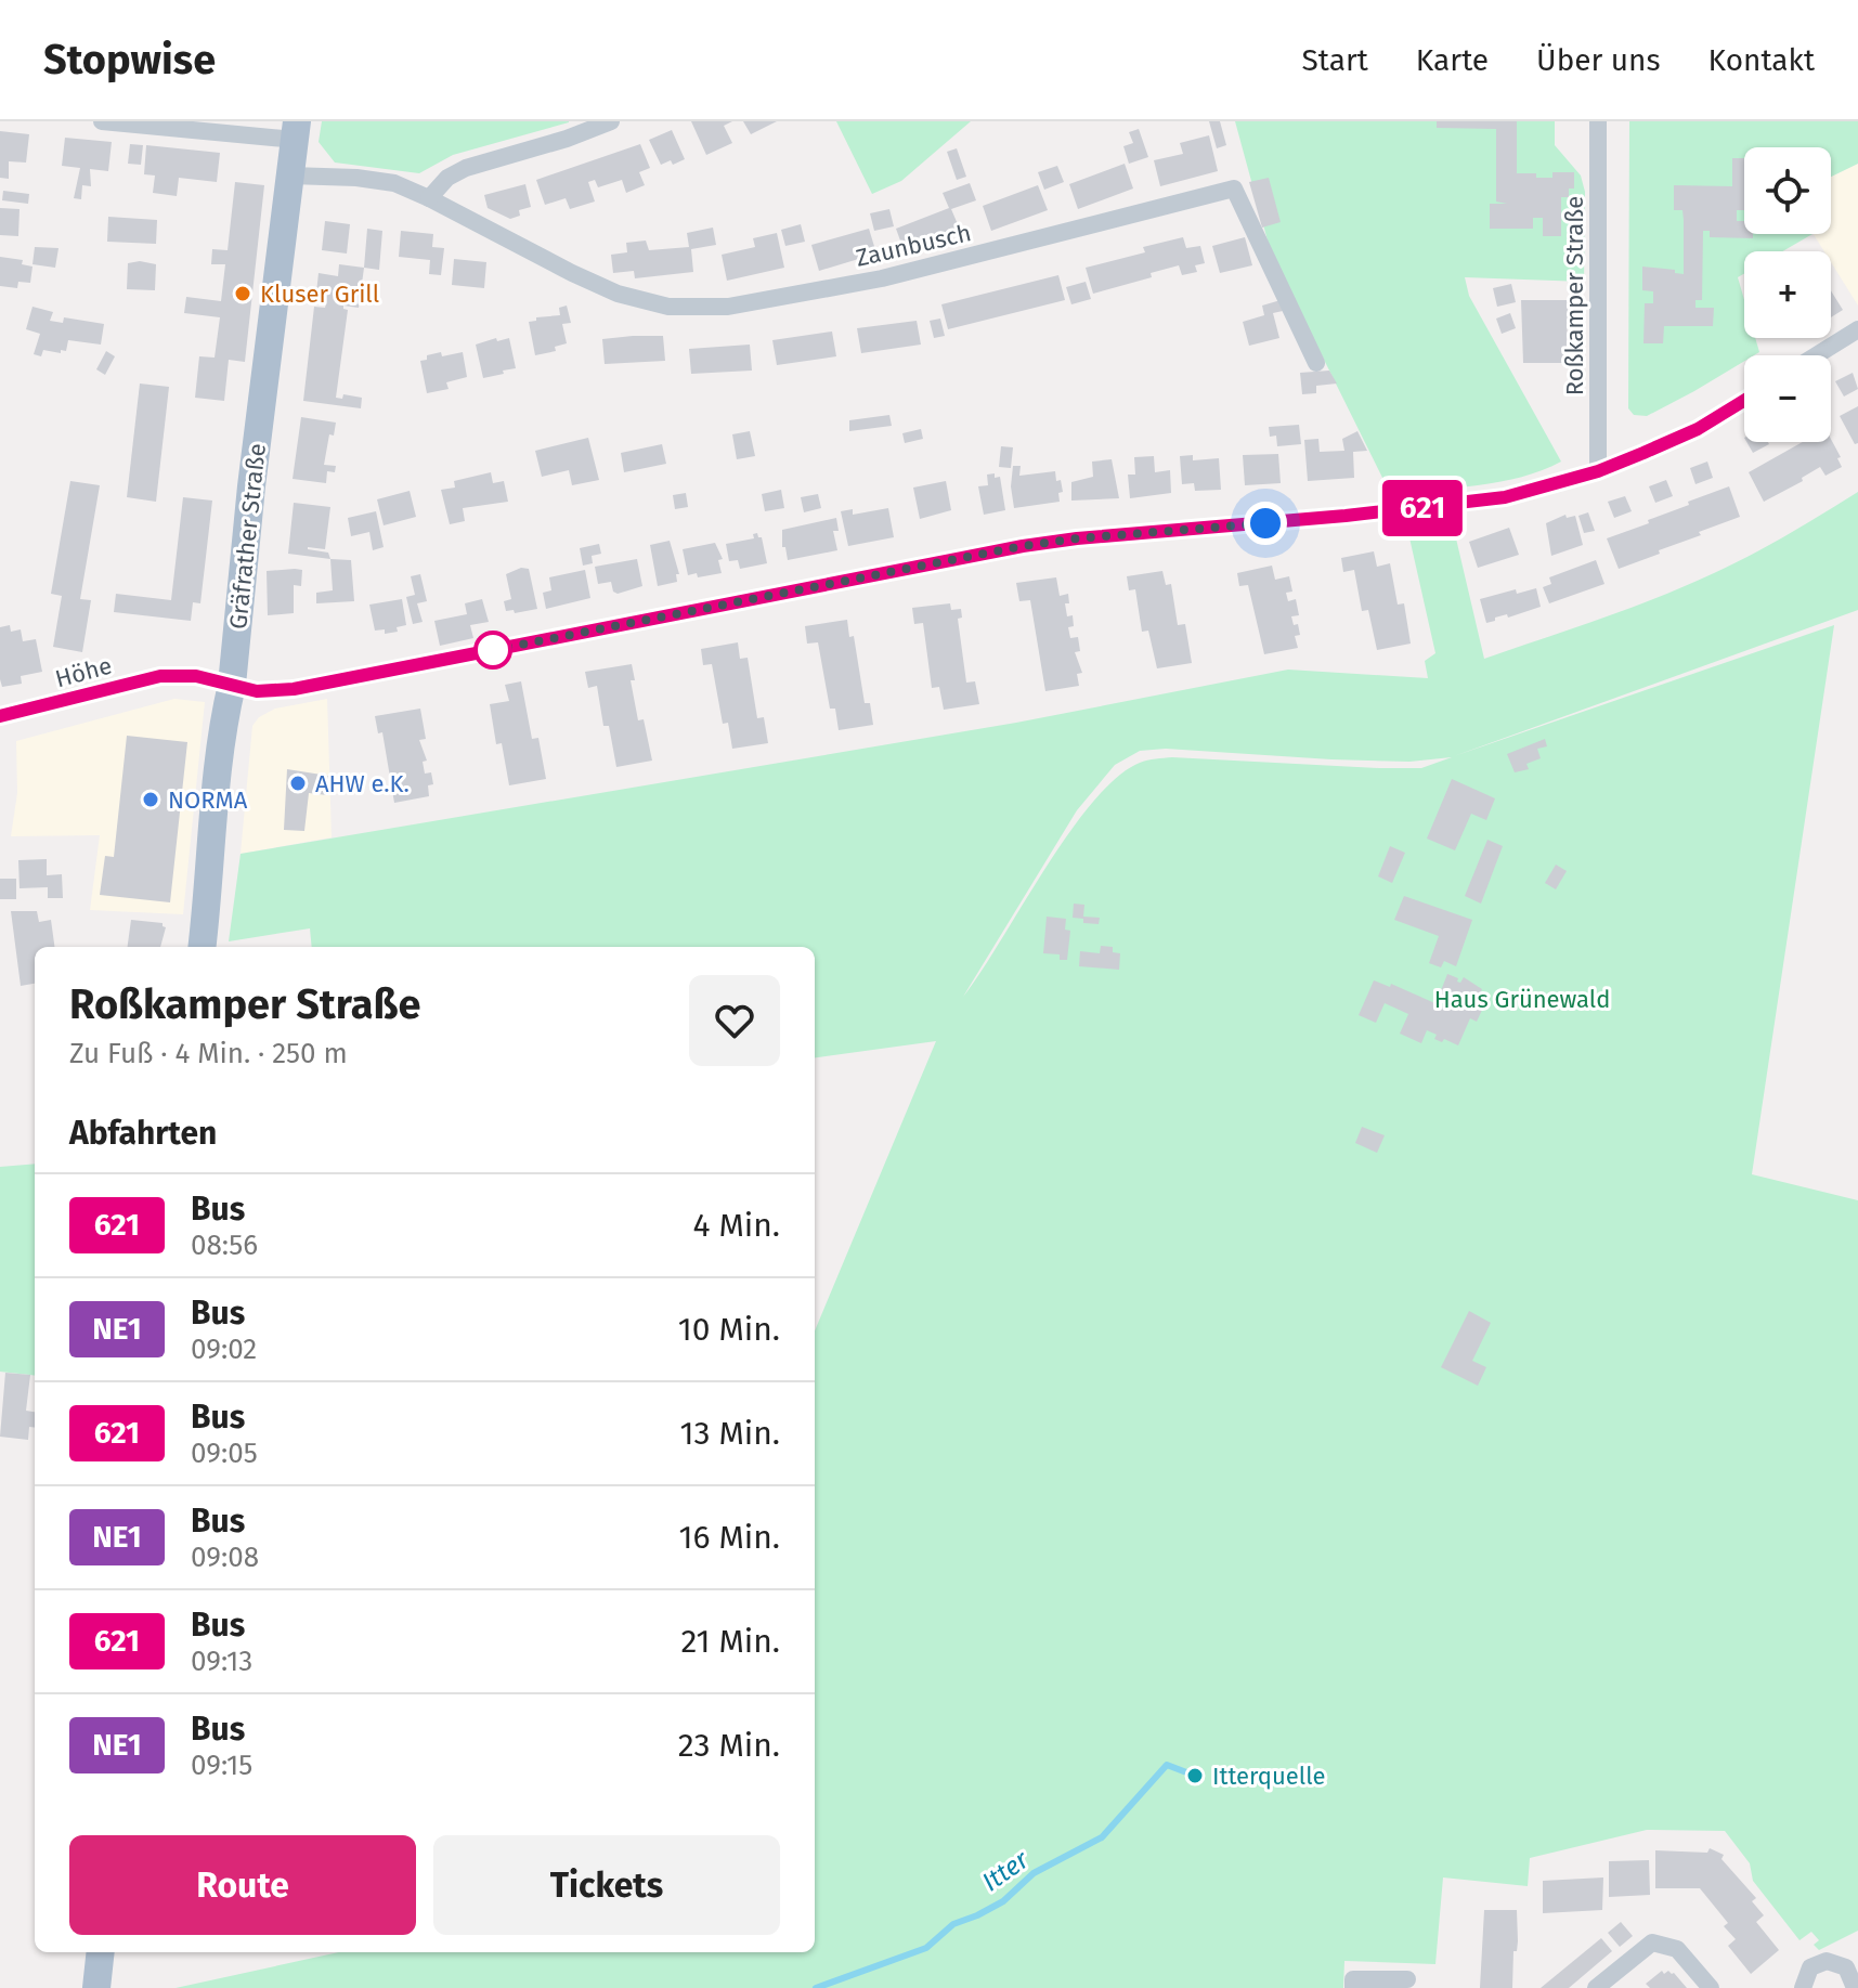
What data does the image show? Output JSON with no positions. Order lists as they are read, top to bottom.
{
  "streets": {
    "main road": ["Gräfrather Straße"],
    "street": ["Zaunbusch", "Roßkamper Straße", "Höhe"]
  },
  "crossings": [
    ["Zaunbusch", "Gräfrather Straße"],
    ["Gräfrather Straße", "Höhe"]
  ],
  "water": ["Itter"],
  "parks": ["Haus Grünewald"],
  "places": [
    "Kluser Grill",
    "AHW e.K.",
    "NORMA",
    "Itterquelle"
  ],
  "lines": ["bus line 621"],
  "page": {
    "header": "Stopwise",
    "nav": [
      "Start",
      "Karte",
      "Über uns",
      "Kontakt"
    ],
    "on_map": "621",
    "map_buttons": ["+", "−"],
    "heading": [
      ["Roßkamper Straße", "Zu Fuß · 4 Min. · 250 m"],
      "Abfahrten"
    ],
    "list": [
      {
        "mark": "621",
        "name": "Bus",
        "note": "08:56",
        "value": "4 Min."
      },
      {
        "mark": "NE1",
        "name": "Bus",
        "note": "09:02",
        "value": "10 Min."
      },
      {
        "mark": "621",
        "name": "Bus",
        "note": "09:05",
        "value": "13 Min."
      },
      {
        "mark": "NE1",
        "name": "Bus",
        "note": "09:08",
        "value": "16 Min."
      },
      {
        "mark": "621",
        "name": "Bus",
        "note": "09:13",
        "value": "21 Min."
      },
      {
        "mark": "NE1",
        "name": "Bus",
        "note": "09:15",
        "value": "23 Min."
      }
    ],
    "buttons": ["Route", "Tickets"]
  }
}
